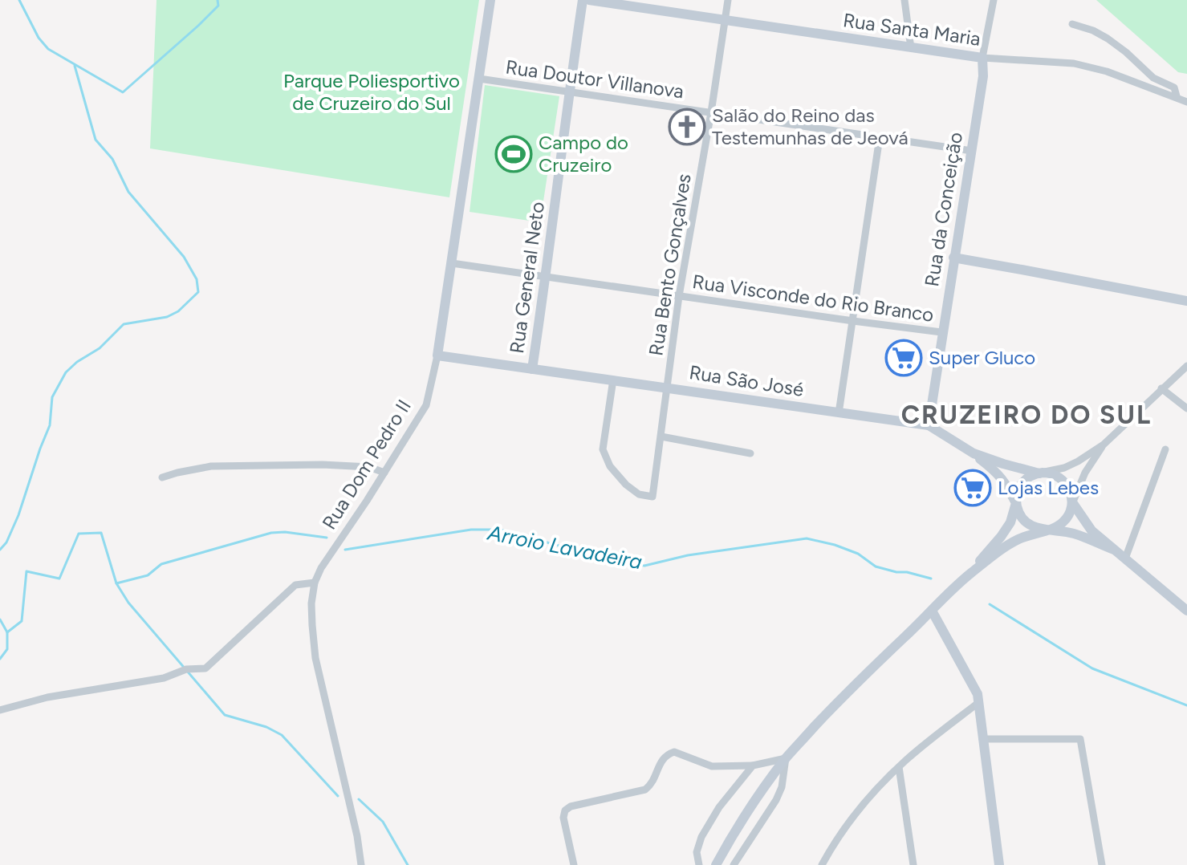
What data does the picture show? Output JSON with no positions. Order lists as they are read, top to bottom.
{
  "streets": {
    "main road": [
      "Rua Santa Maria",
      "Rua da Conceição",
      "Rua General Neto",
      "Rua São José",
      "Rua Dom Pedro II"
    ],
    "street": ["Rua Doutor Villanova", "Rua Bento Gonçalves", "Rua Visconde do Rio Branco"]
  },
  "crossings": [
    ["Rua Santa Maria", "Rua da Conceição"],
    ["Rua Santa Maria", "Rua Bento Gonçalves"],
    ["Rua Doutor Villanova", "Rua da Conceição"],
    ["Rua Doutor Villanova", "Rua Bento Gonçalves"],
    ["Rua Doutor Villanova", "Rua General Neto"],
    ["Rua Doutor Villanova", "Rua Dom Pedro II"],
    ["Rua da Conceição", "Rua Visconde do Rio Branco"],
    ["Rua da Conceição", "Rua São José"],
    ["Rua Bento Gonçalves", "Rua Visconde do Rio Branco"],
    ["Rua Bento Gonçalves", "Rua São José"],
    ["Rua General Neto", "Rua Visconde do Rio Branco"],
    ["Rua General Neto", "Rua São José"],
    ["Rua Visconde do Rio Branco", "Rua Dom Pedro II"],
    ["Rua São José", "Rua Dom Pedro II"]
  ],
  "districts": ["CRUZEIRO DO SUL"],
  "water": ["Arroio Lavadeira"],
  "parks": ["Parque Poliesportivo de Cruzeiro do Sul"],
  "places": {
    "church": ["Salão do Reino das Testemunhas de Jeová"],
    "sports": ["Campo do Cruzeiro"],
    "supermarket": ["Super Gluco", "Lojas Lebes"]
  }
}
